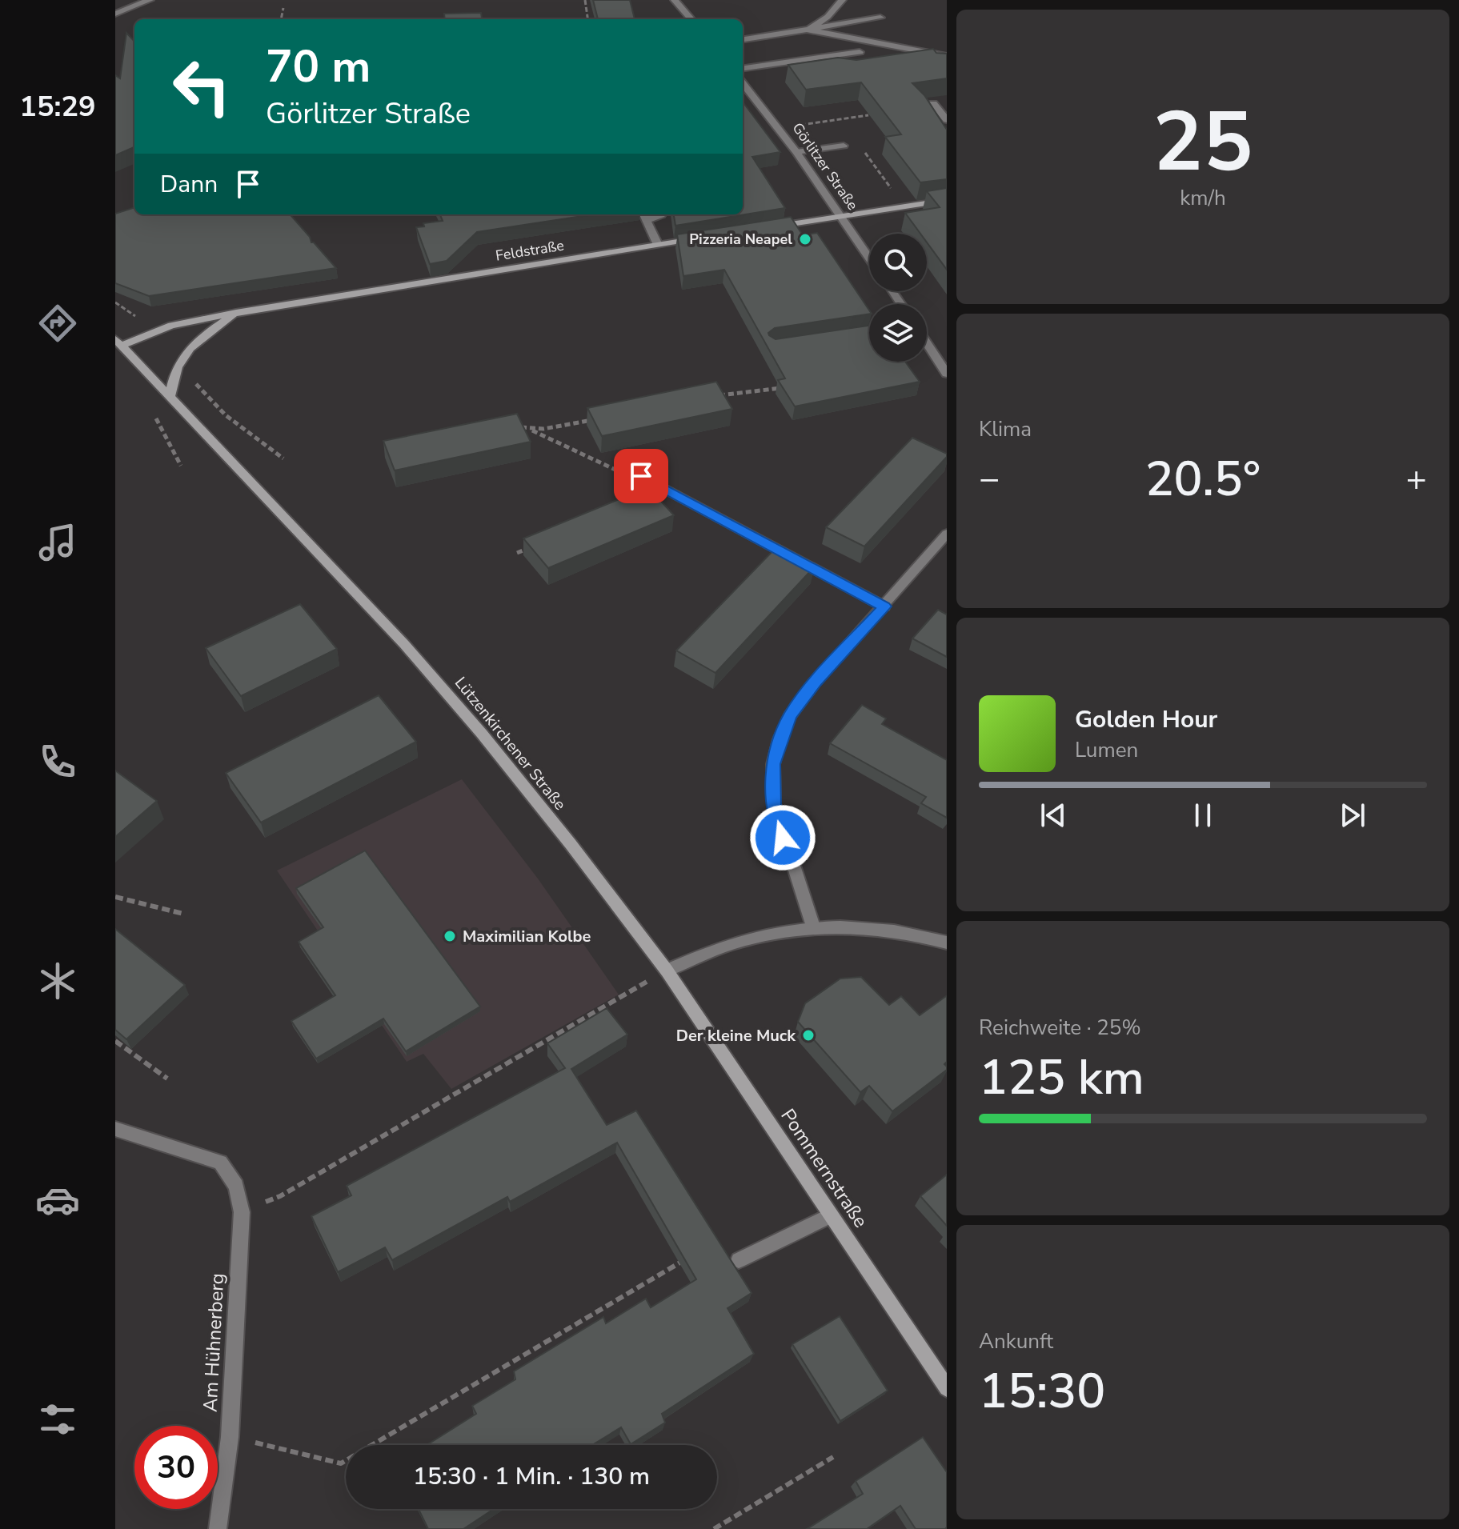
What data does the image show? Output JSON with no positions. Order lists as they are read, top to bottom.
{
  "streets": {
    "main road": ["Feldstraße", "Lützenkirchener Straße", "Pommernstraße"],
    "street": ["Görlitzer Straße", "Am Hühnerberg"]
  },
  "crossings": [
    ["Feldstraße", "Lützenkirchener Straße"],
    ["Lützenkirchener Straße", "Pommernstraße"]
  ],
  "places": ["Pizzeria Neapel", "Maximilian Kolbe", "Der kleine Muck"],
  "page": {
    "tabs": "15:29",
    "tile": [
      ["25", "km/h"],
      "Klima",
      ["Reichweite · 25%", "125 km"],
      ["Ankunft", "15:30"]
    ],
    "turn": ["70 m", "Görlitzer Straße"],
    "then": "Dann",
    "heat": ["−", "20.5°", "+"],
    "song": ["Golden Hour", "Lumen"],
    "limit": "30",
    "trip": "15:30 · 1 Min. · 130 m"
  }
}
